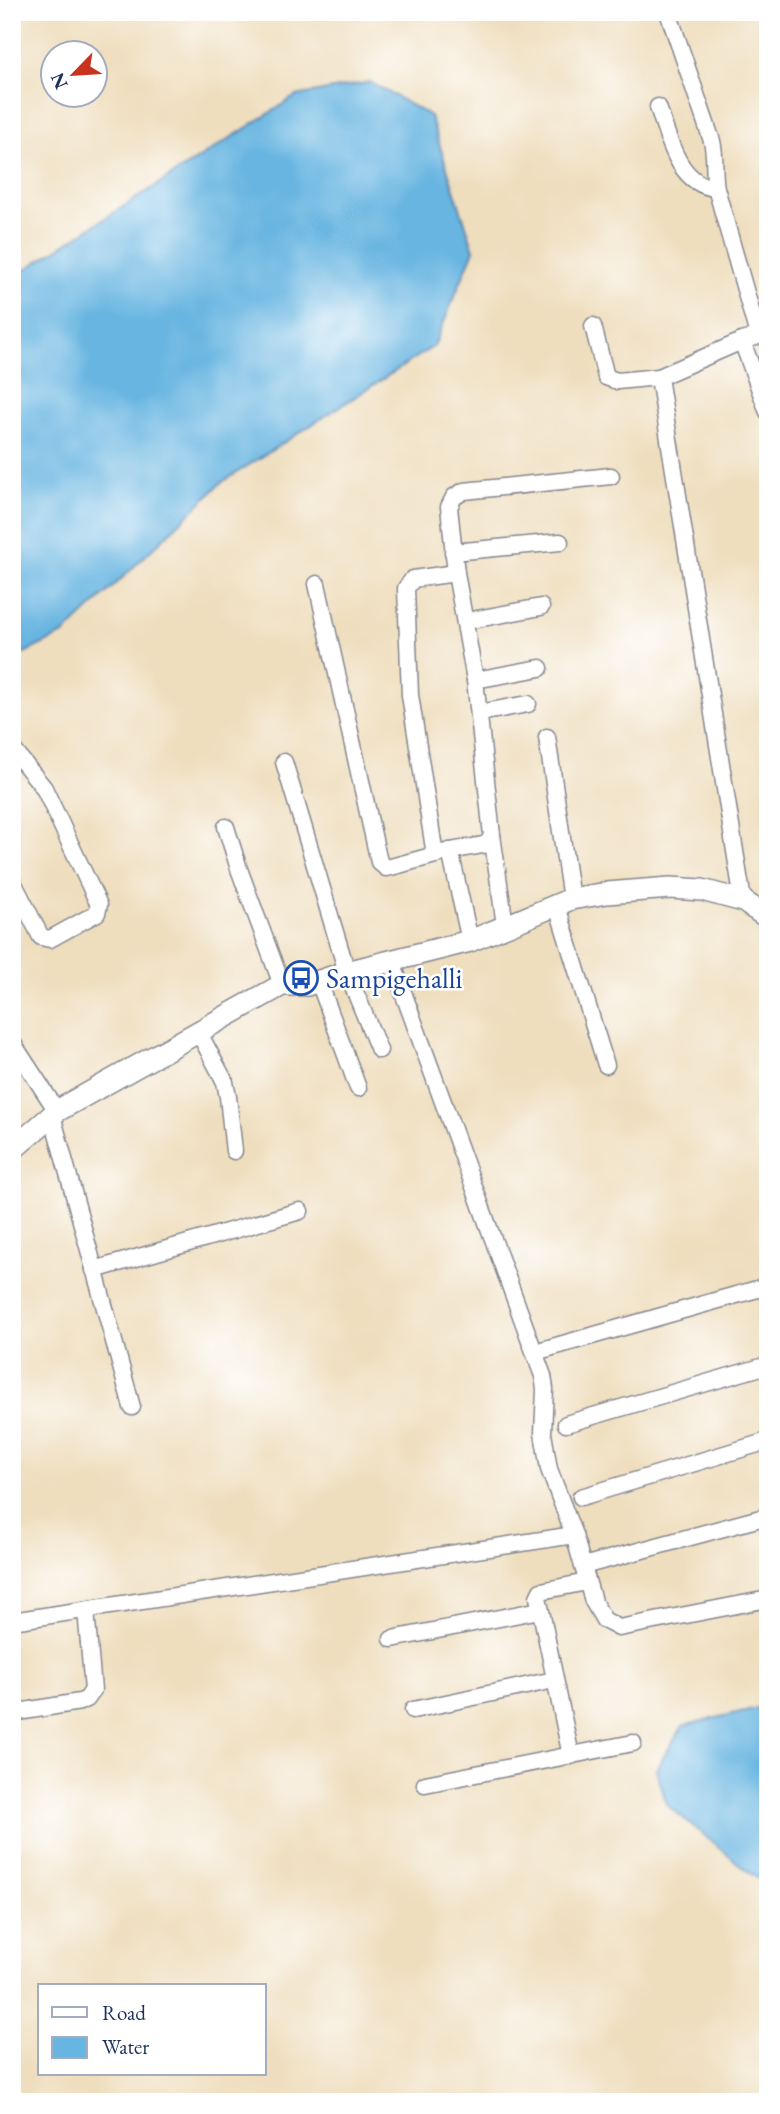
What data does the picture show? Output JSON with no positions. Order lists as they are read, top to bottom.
{
  "places": {
    "bus stop": ["Sampigehalli"]
  },
  "legend": ["Road", "Water"],
  "north": "bottom left"
}
